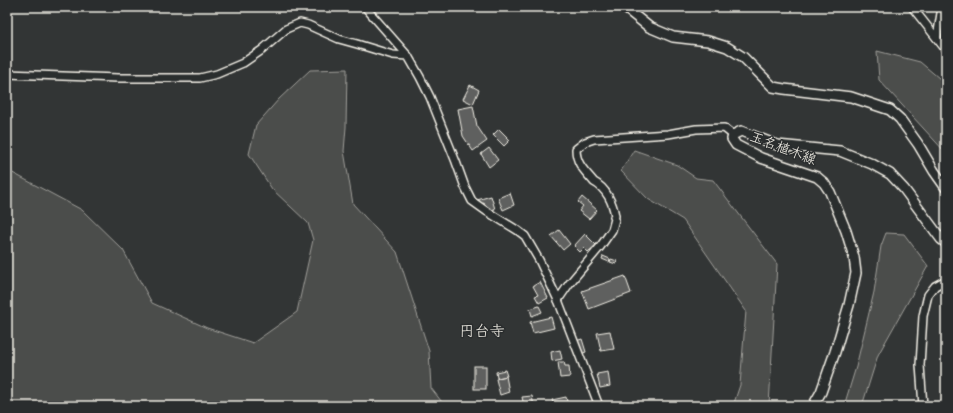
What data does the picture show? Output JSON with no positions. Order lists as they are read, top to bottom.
{
  "streets": {
    "main road": ["玉名植木線"]
  },
  "districts": ["円台寺"]
}
